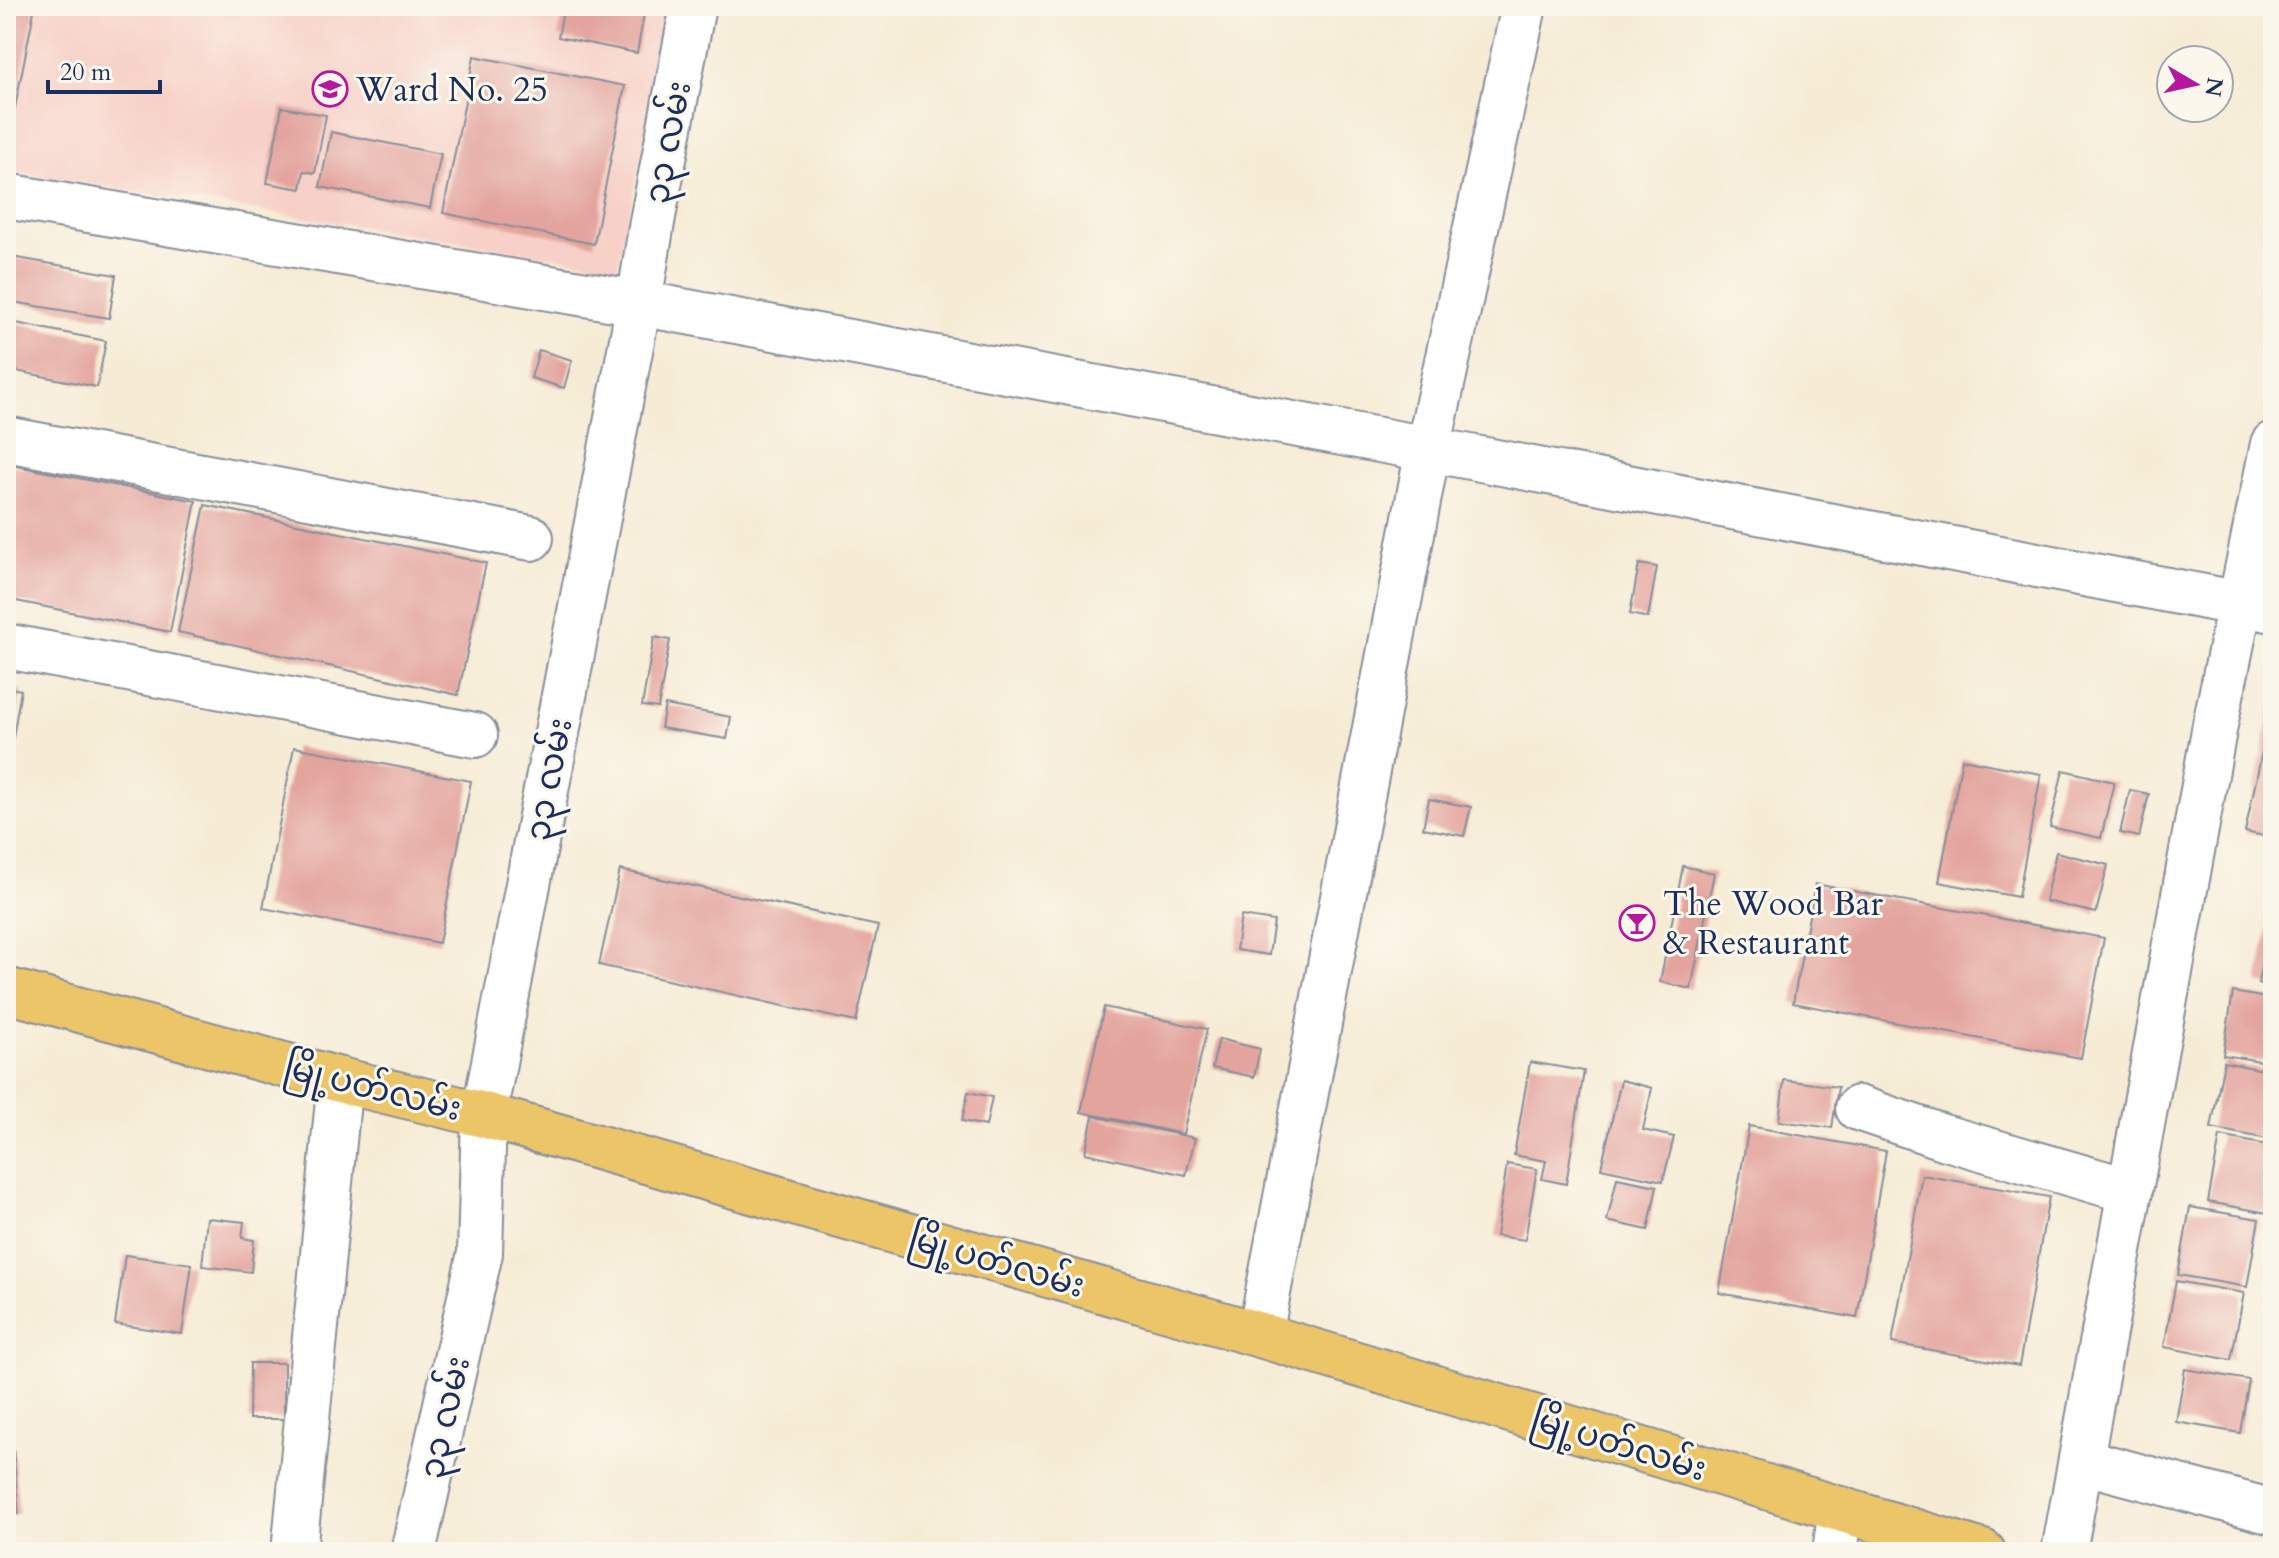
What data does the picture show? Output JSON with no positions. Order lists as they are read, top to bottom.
{
  "streets": {
    "main road": ["မြို့ပတ်လမ်း"],
    "street": ["၃၃ လမ်း"]
  },
  "crossings": [
    ["၃၃ လမ်း", "မြို့ပတ်လမ်း"]
  ],
  "places": {
    "school or university": ["Ward No. 25"],
    "bar": ["The Wood Bar & Restaurant"]
  },
  "scale_bar": "20 m",
  "north": "right"
}
